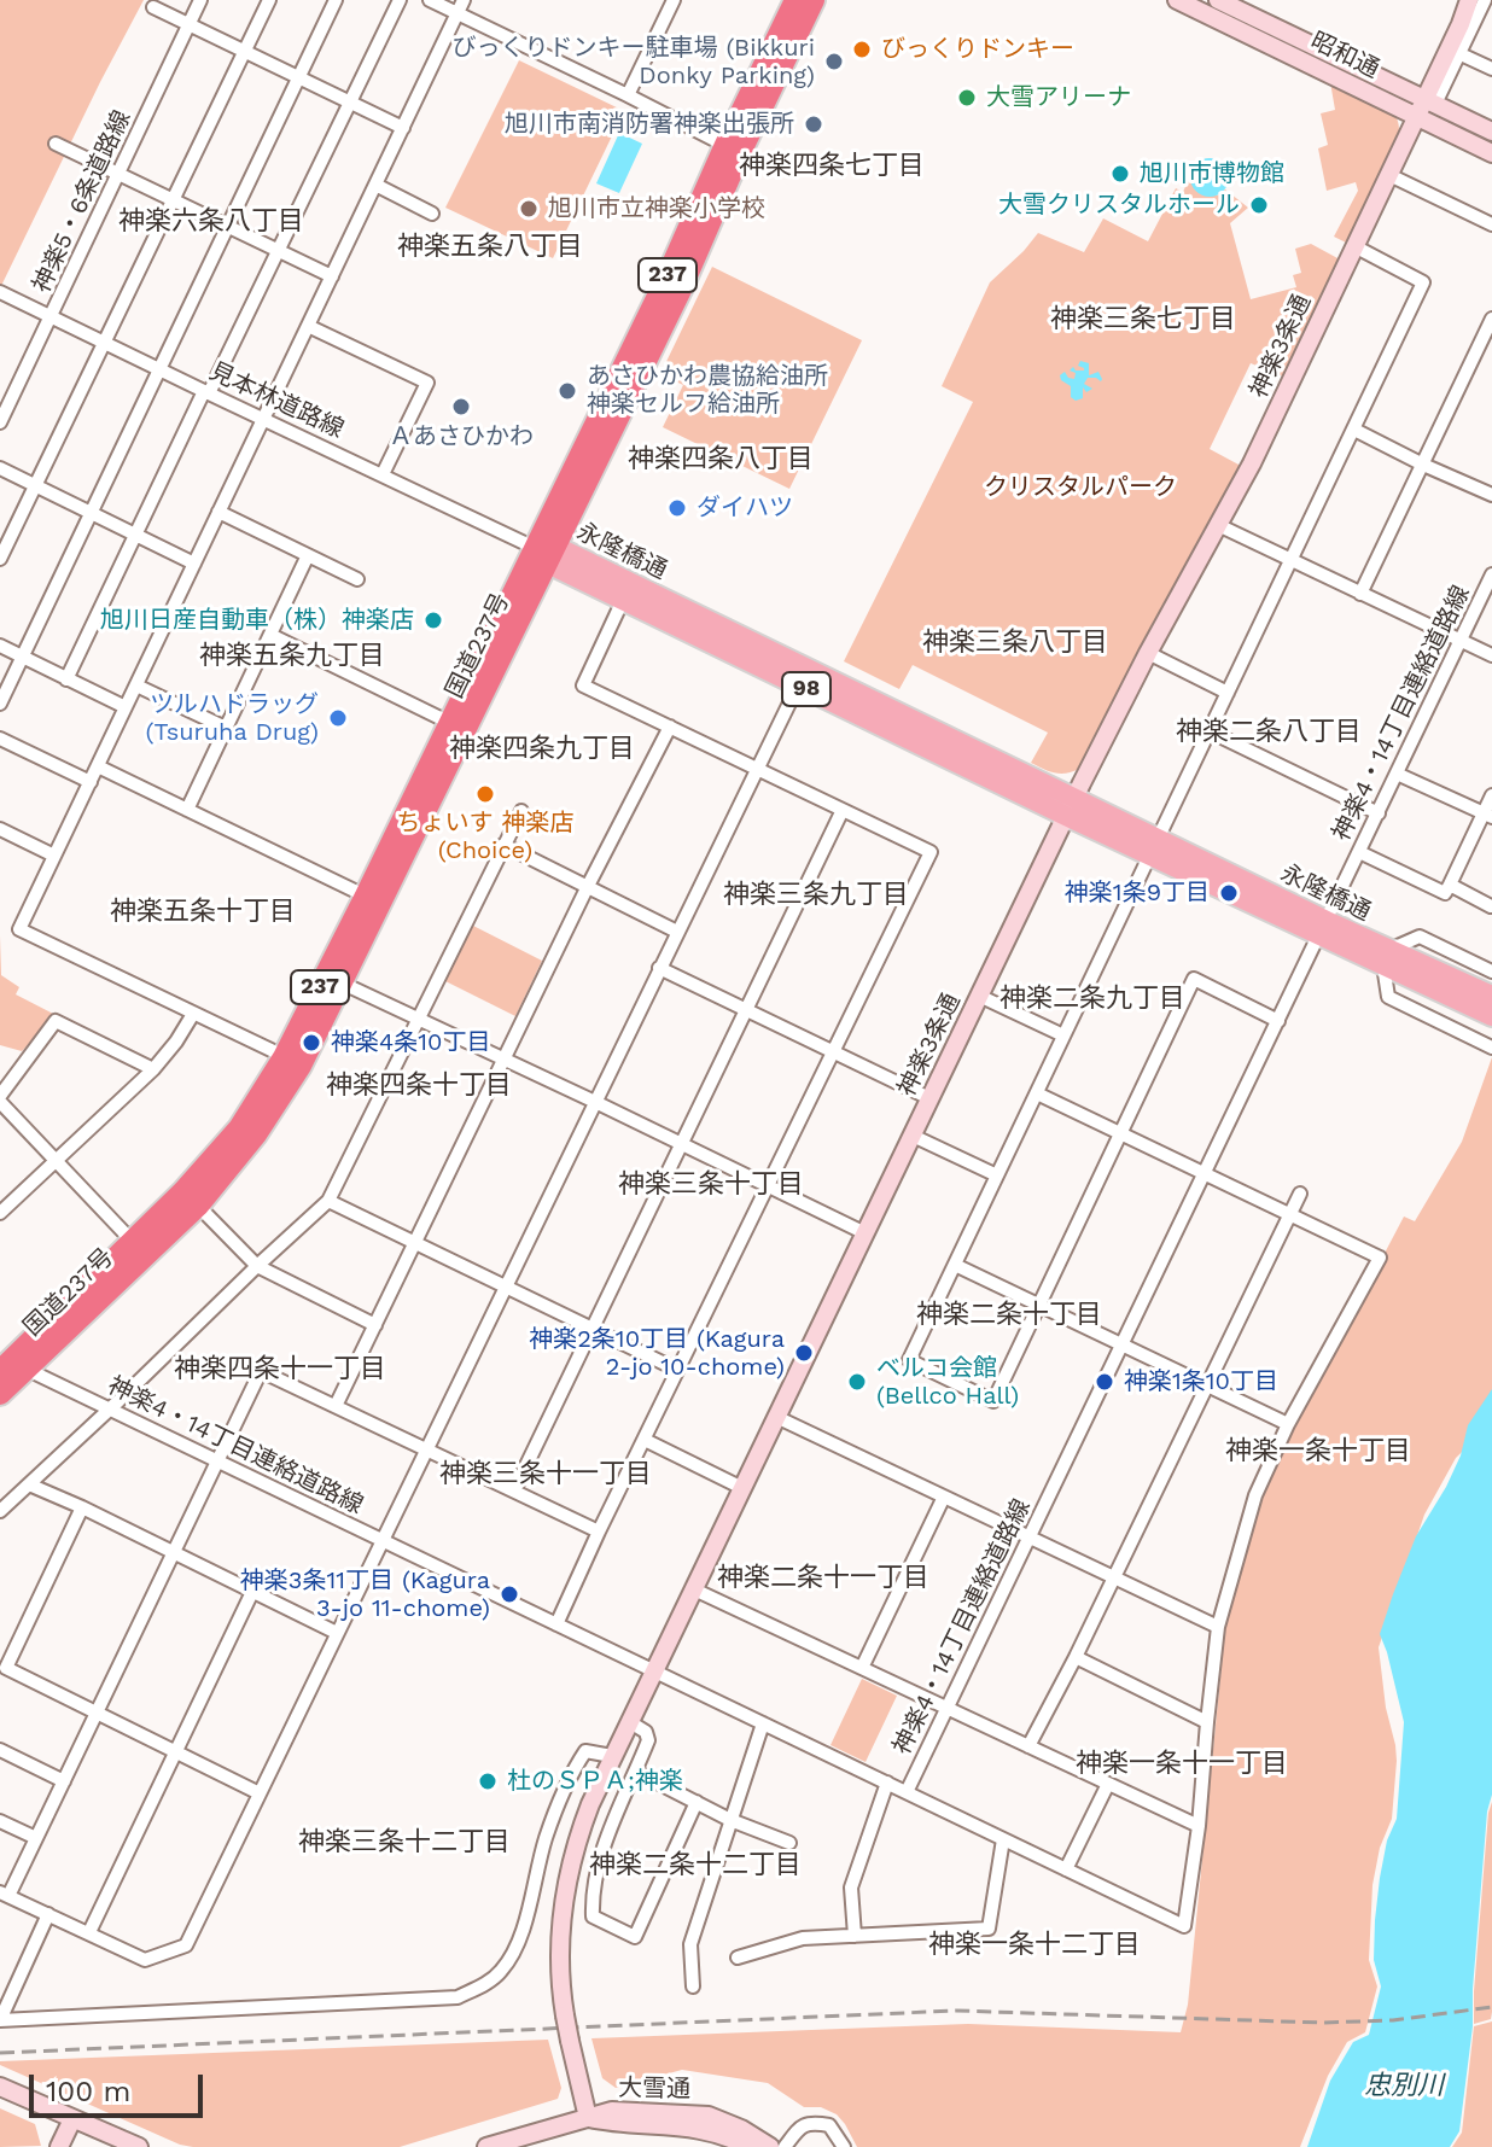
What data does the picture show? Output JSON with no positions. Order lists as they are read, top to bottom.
{
  "streets": {
    "highway": ["237", "国道237号"],
    "main road": ["永隆橋通", "98"],
    "street": [
      "昭和通",
      "神楽5・6条道路線",
      "神楽3条通",
      "見本林道路線",
      "神楽4・14丁目連絡道路線",
      "大雪通"
    ]
  },
  "crossings": [
    ["昭和通", "神楽3条通"],
    ["神楽5・6条道路線", "見本林道路線"],
    ["神楽3条通", "永隆橋通"],
    ["神楽3条通", "神楽4・14丁目連絡道路線"],
    ["神楽3条通", "大雪通"],
    ["見本林道路線", "永隆橋通"],
    ["見本林道路線", "国道237号"],
    ["永隆橋通", "国道237号"],
    ["永隆橋通", "神楽4・14丁目連絡道路線"],
    ["国道237号", "神楽4・14丁目連絡道路線"]
  ],
  "districts": [
    "神楽四条七丁目",
    "神楽六条八丁目",
    "神楽五条八丁目",
    "神楽三条七丁目",
    "神楽四条八丁目",
    "神楽三条八丁目",
    "神楽五条九丁目",
    "神楽二条八丁目",
    "神楽四条九丁目",
    "神楽三条九丁目",
    "神楽五条十丁目",
    "神楽二条九丁目",
    "神楽四条十丁目",
    "神楽三条十丁目",
    "神楽二条十丁目",
    "神楽四条十一丁目",
    "神楽一条十丁目",
    "神楽三条十一丁目",
    "神楽二条十一丁目",
    "神楽一条十一丁目",
    "神楽三条十二丁目",
    "神楽二条十二丁目",
    "神楽一条十二丁目"
  ],
  "water": ["忠別川"],
  "parks": ["クリスタルパーク"],
  "places": [
    "びっくりドンキー",
    "びっくりドンキー駐車場 (Bikkuri Donky Parking)",
    "大雪アリーナ",
    "旭川市南消防署神楽出張所",
    "旭川市博物館",
    "大雪クリスタルホール",
    "旭川市立神楽小学校",
    "あさひかわ農協給油所 神楽セルフ給油所",
    "Ａあさひかわ",
    "ダイハツ",
    "旭川日産自動車（株）神楽店",
    "ツルハドラッグ (Tsuruha Drug)",
    "ちょいす 神楽店 (Choice)",
    "神楽1条9丁目",
    "神楽4条10丁目",
    "神楽2条10丁目 (Kagura 2-jo 10-chome)",
    "ベルコ会館 (Bellco Hall)",
    "神楽1条10丁目",
    "神楽3条11丁目 (Kagura 3-jo 11-chome)",
    "杜のＳＰＡ;神楽"
  ],
  "scale_bar": "100 m"
}
